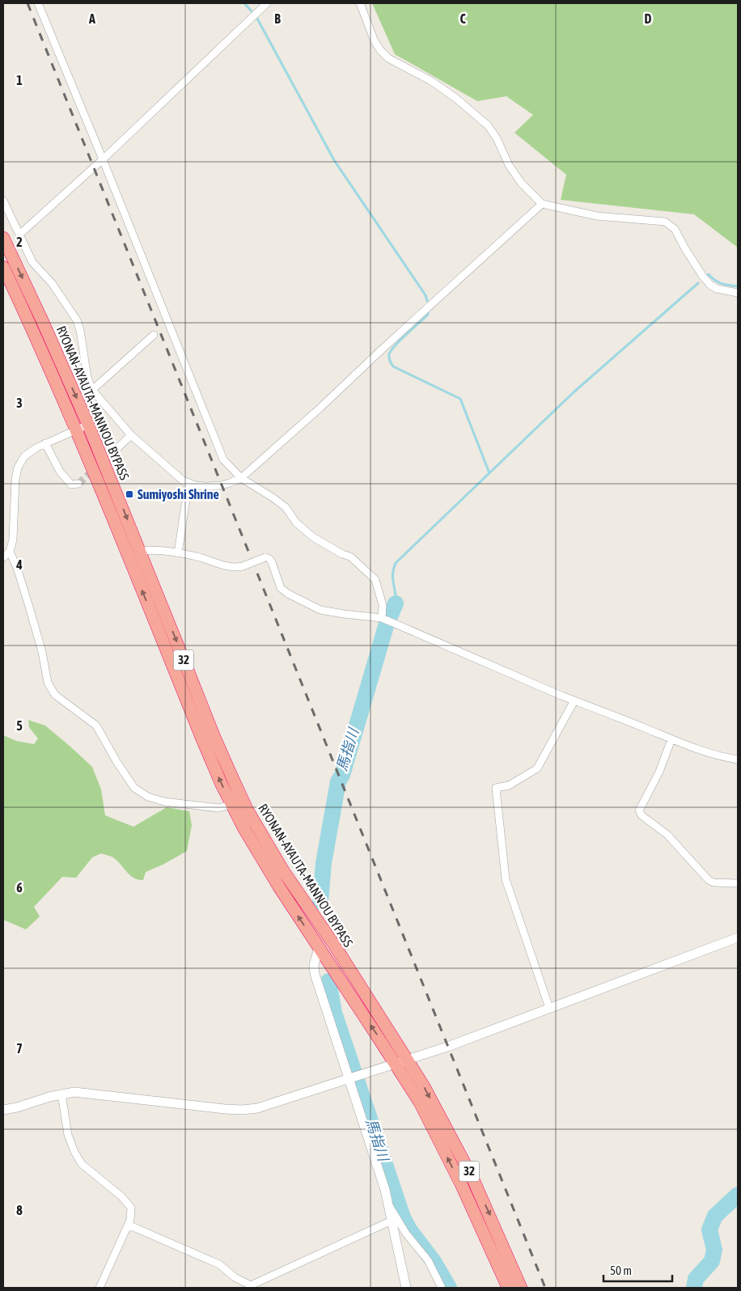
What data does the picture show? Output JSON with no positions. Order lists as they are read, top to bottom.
{
  "streets": {
    "highway": ["RYONAN-AYAUTA-MANNOU BYPASS", "32"]
  },
  "water": ["馬指川"],
  "places": {
    "transit": ["Sumiyoshi Shrine"]
  },
  "scale_bar": "50 m",
  "grid": {
    "columns": [
      "A",
      "B",
      "C",
      "D"
    ],
    "rows": [
      "1",
      "2",
      "3",
      "4",
      "5",
      "6",
      "7",
      "8"
    ]
  }
}
